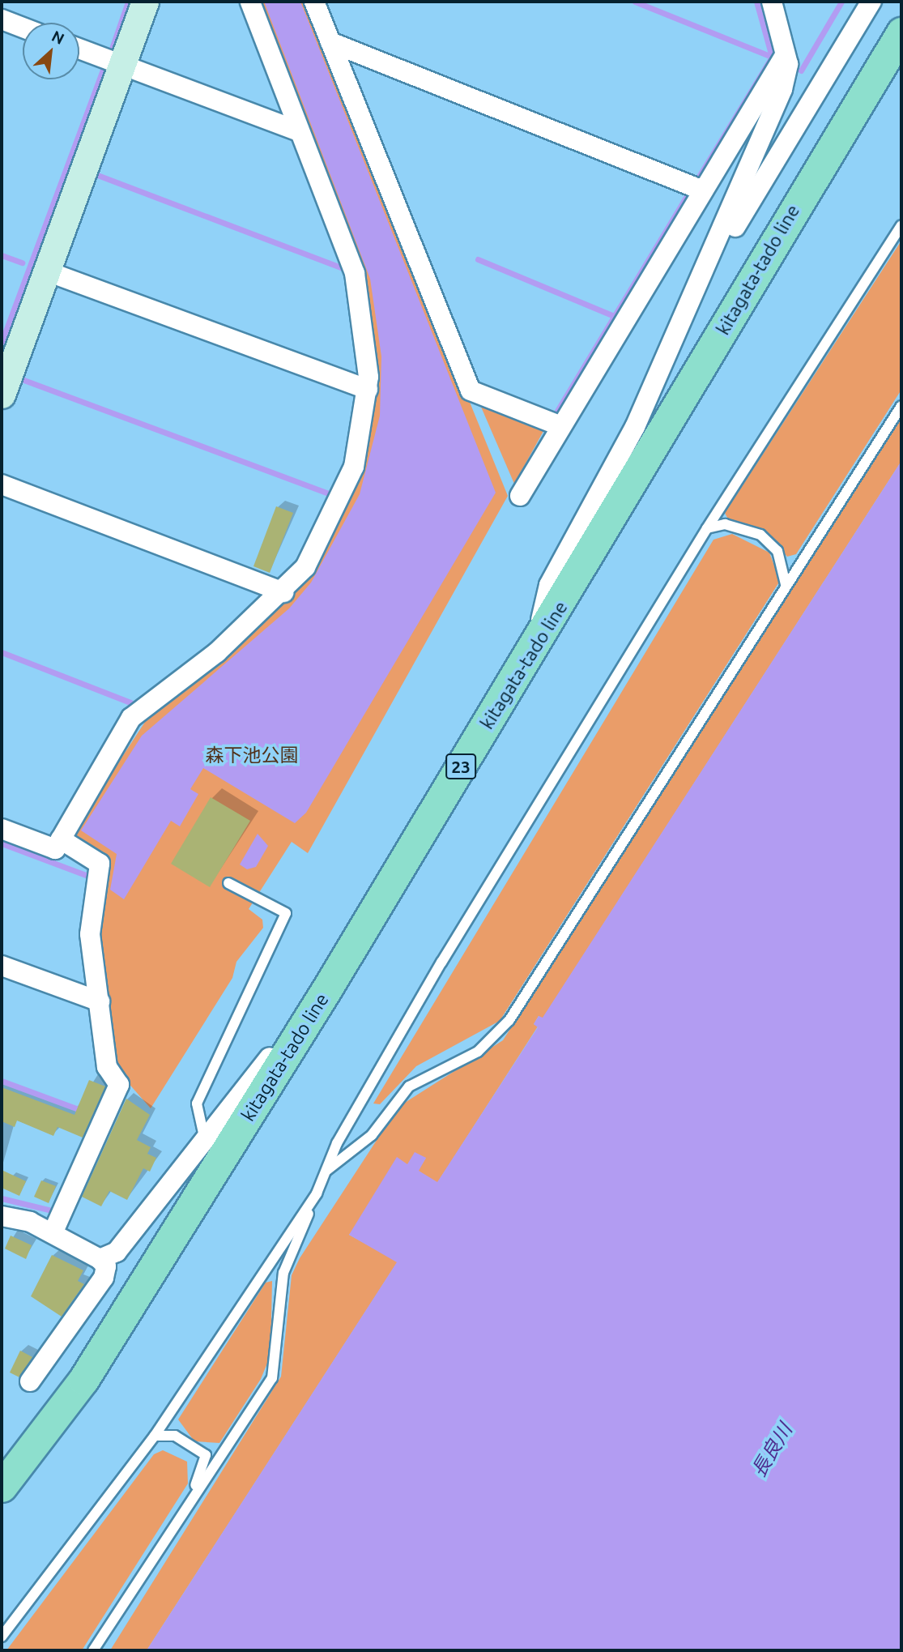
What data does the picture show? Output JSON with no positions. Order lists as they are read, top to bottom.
{
  "streets": {
    "main road": ["kitagata-tado line", "23"]
  },
  "water": ["長良川"],
  "parks": ["森下池公園"],
  "north": "top right"
}
